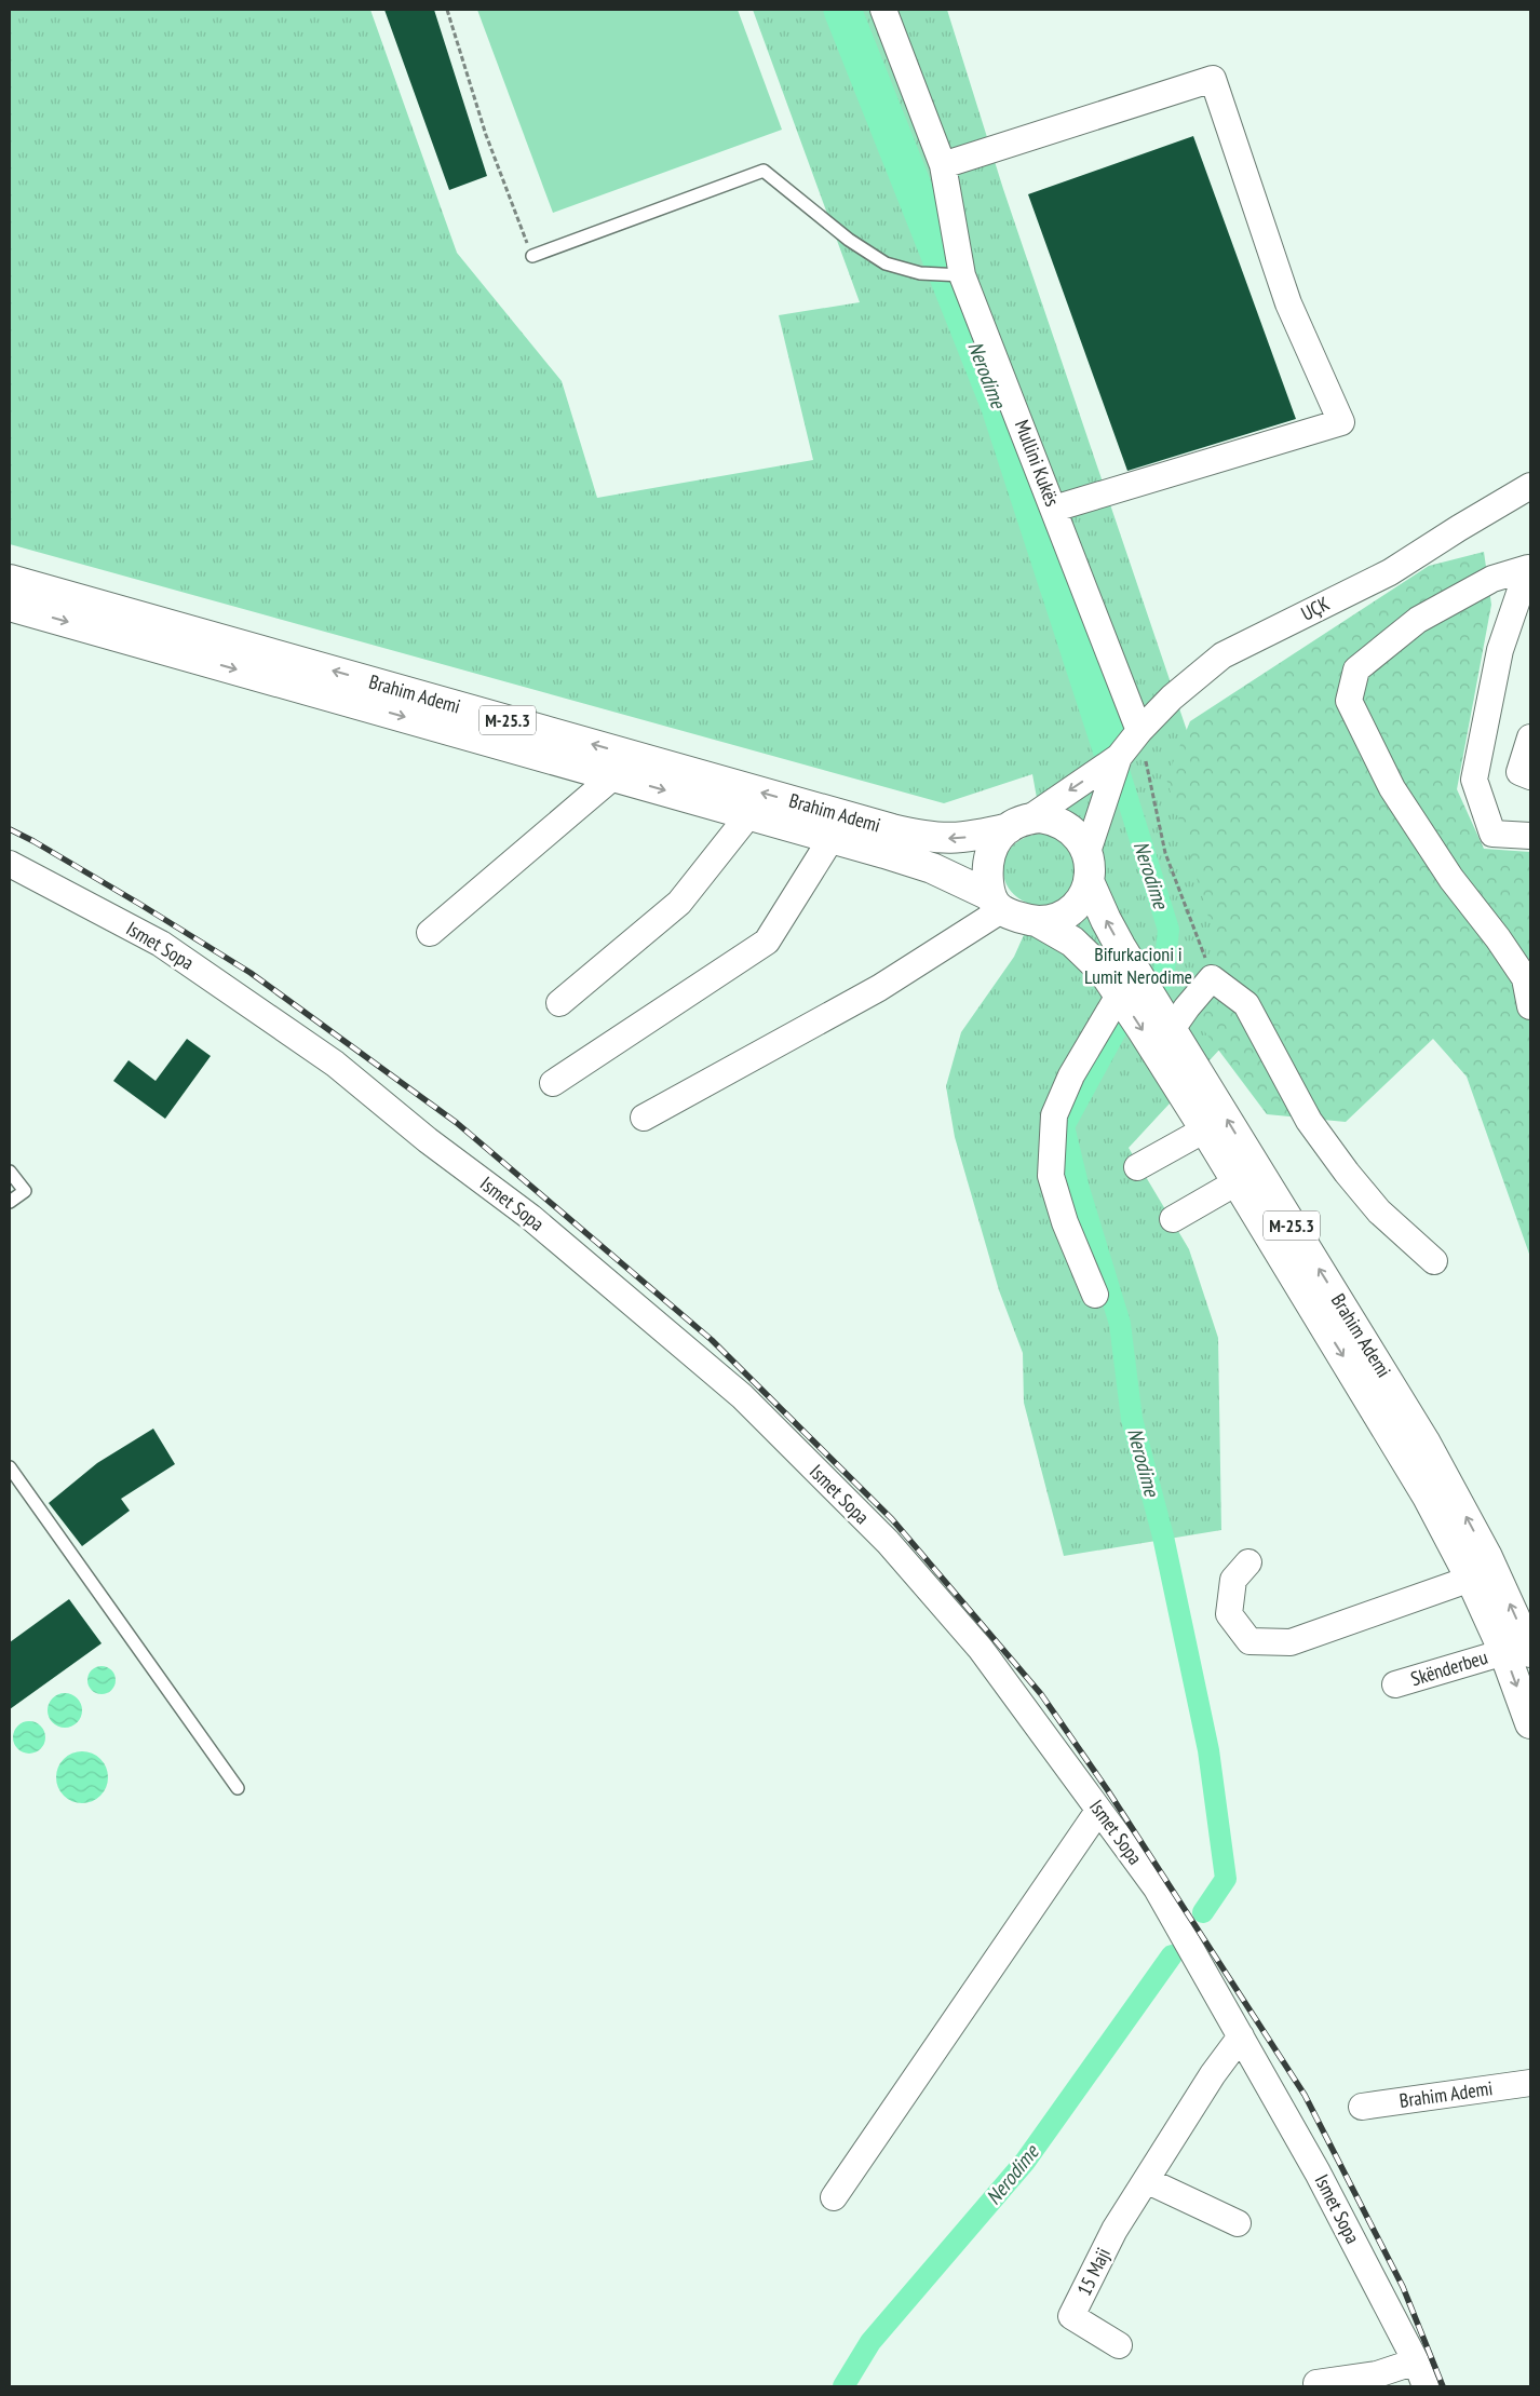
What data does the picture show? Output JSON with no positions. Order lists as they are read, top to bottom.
{
  "streets": {
    "main road": ["Brahim Ademi", "M-25.3"],
    "street": [
      "Mullini Kukës",
      "UÇK",
      "Ismet Sopa",
      "Skënderbeu",
      "15 Maji"
    ]
  },
  "crossings": [
    ["Mullini Kukës", "UÇK"],
    ["UÇK", "Brahim Ademi"],
    ["Brahim Ademi", "Skënderbeu"],
    ["Ismet Sopa", "15 Maji"]
  ],
  "water": ["Nerodime"],
  "parks": ["Bifurkacioni i Lumit Nerodime"]
}
